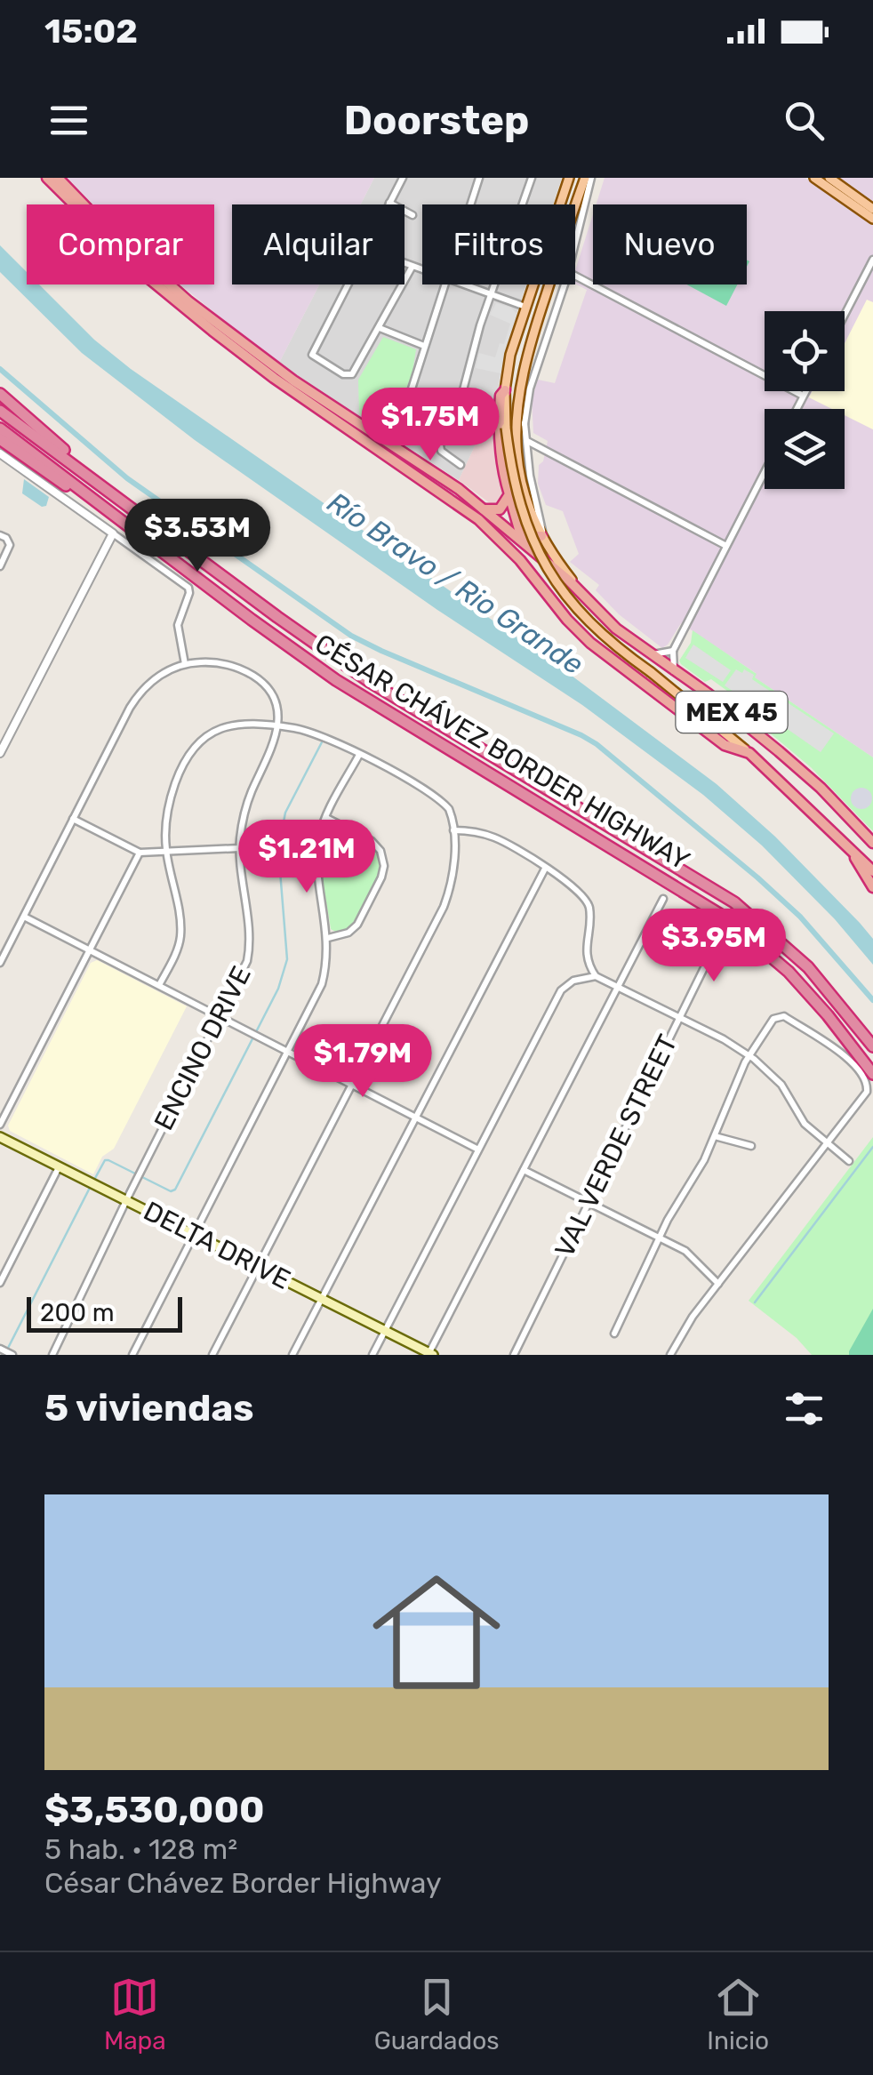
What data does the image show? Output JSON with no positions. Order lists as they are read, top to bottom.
{
  "streets": {
    "highway": ["MEX 45", "CÉSAR CHÁVEZ BORDER HIGHWAY"],
    "main road": ["DELTA DRIVE"],
    "street": ["ENCINO DRIVE", "VAL VERDE STREET"]
  },
  "crossings": [
    ["ENCINO DRIVE", "DELTA DRIVE"]
  ],
  "water": ["Río Bravo / Rio Grande"],
  "scale_bar": "200 m",
  "page": {
    "status": "15:02",
    "header": "Doorstep",
    "chip": [
      "Comprar",
      "Alquilar",
      "Filtros",
      "Nuevo"
    ],
    "price": [
      "$1.75M",
      "$3.53M",
      "$1.21M",
      "$3.95M",
      "$1.79M"
    ],
    "scale": "200 m",
    "heading": "5 viviendas",
    "list": [
      {
        "name": "$3,530,000",
        "note": "5 hab. · 128 m² · César Chávez Border Highway"
      }
    ],
    "tabs": ["Mapa", "Guardados", "Inicio"]
  }
}
